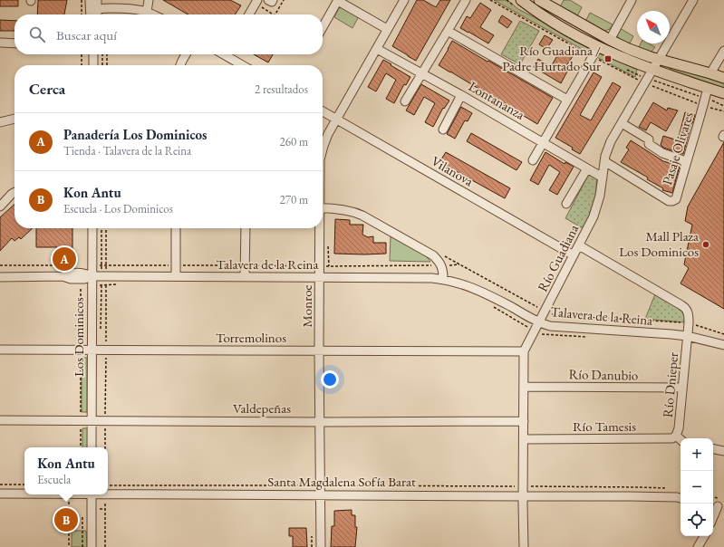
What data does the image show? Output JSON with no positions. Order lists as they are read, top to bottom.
{
  "streets": {
    "street": [
      "Lontananza",
      "Pasaje Olivares",
      "Vilanova",
      "Río Guadiana",
      "Talavera de la Reina",
      "Monroe",
      "Los Dominicos",
      "Torremolinos",
      "Río Danubio",
      "Río Dnieper",
      "Valdepeñas",
      "Río Tamesis",
      "Santa Magdalena Sofía Barat"
    ]
  },
  "crossings": [
    ["Lontananza", "Río Guadiana"],
    ["Lontananza", "Monroe"],
    ["Pasaje Olivares", "Río Guadiana"],
    ["Vilanova", "Río Guadiana"],
    ["Vilanova", "Monroe"],
    ["Río Guadiana", "Talavera de la Reina"],
    ["Río Guadiana", "Torremolinos"],
    ["Río Guadiana", "Río Danubio"],
    ["Río Guadiana", "Valdepeñas"],
    ["Río Guadiana", "Río Tamesis"],
    ["Río Guadiana", "Santa Magdalena Sofía Barat"],
    ["Talavera de la Reina", "Monroe"],
    ["Talavera de la Reina", "Los Dominicos"],
    ["Talavera de la Reina", "Río Dnieper"],
    ["Monroe", "Torremolinos"],
    ["Monroe", "Valdepeñas"],
    ["Monroe", "Santa Magdalena Sofía Barat"],
    ["Los Dominicos", "Torremolinos"],
    ["Los Dominicos", "Valdepeñas"],
    ["Río Danubio", "Río Dnieper"],
    ["Río Dnieper", "Río Tamesis"]
  ],
  "places": {
    "transit": ["Río Guadiana / Padre Hurtado Sur"],
    "other": ["Mall Plaza Los Dominicos"]
  },
  "north": "top left",
  "page": {
    "search": "Buscar aquí",
    "heading": ["Cerca", "2 resultados"],
    "list": [
      {
        "mark": "A",
        "name": "Panadería Los Dominicos",
        "note": "Tienda · Talavera de la Reina",
        "value": "260 m"
      },
      {
        "mark": "B",
        "name": "Kon Antu",
        "note": "Escuela · Los Dominicos",
        "value": "270 m"
      }
    ],
    "pins": ["A", "B"],
    "map_buttons": ["+", "−"],
    "popup": ["Kon Antu", "Escuela"]
  }
}
